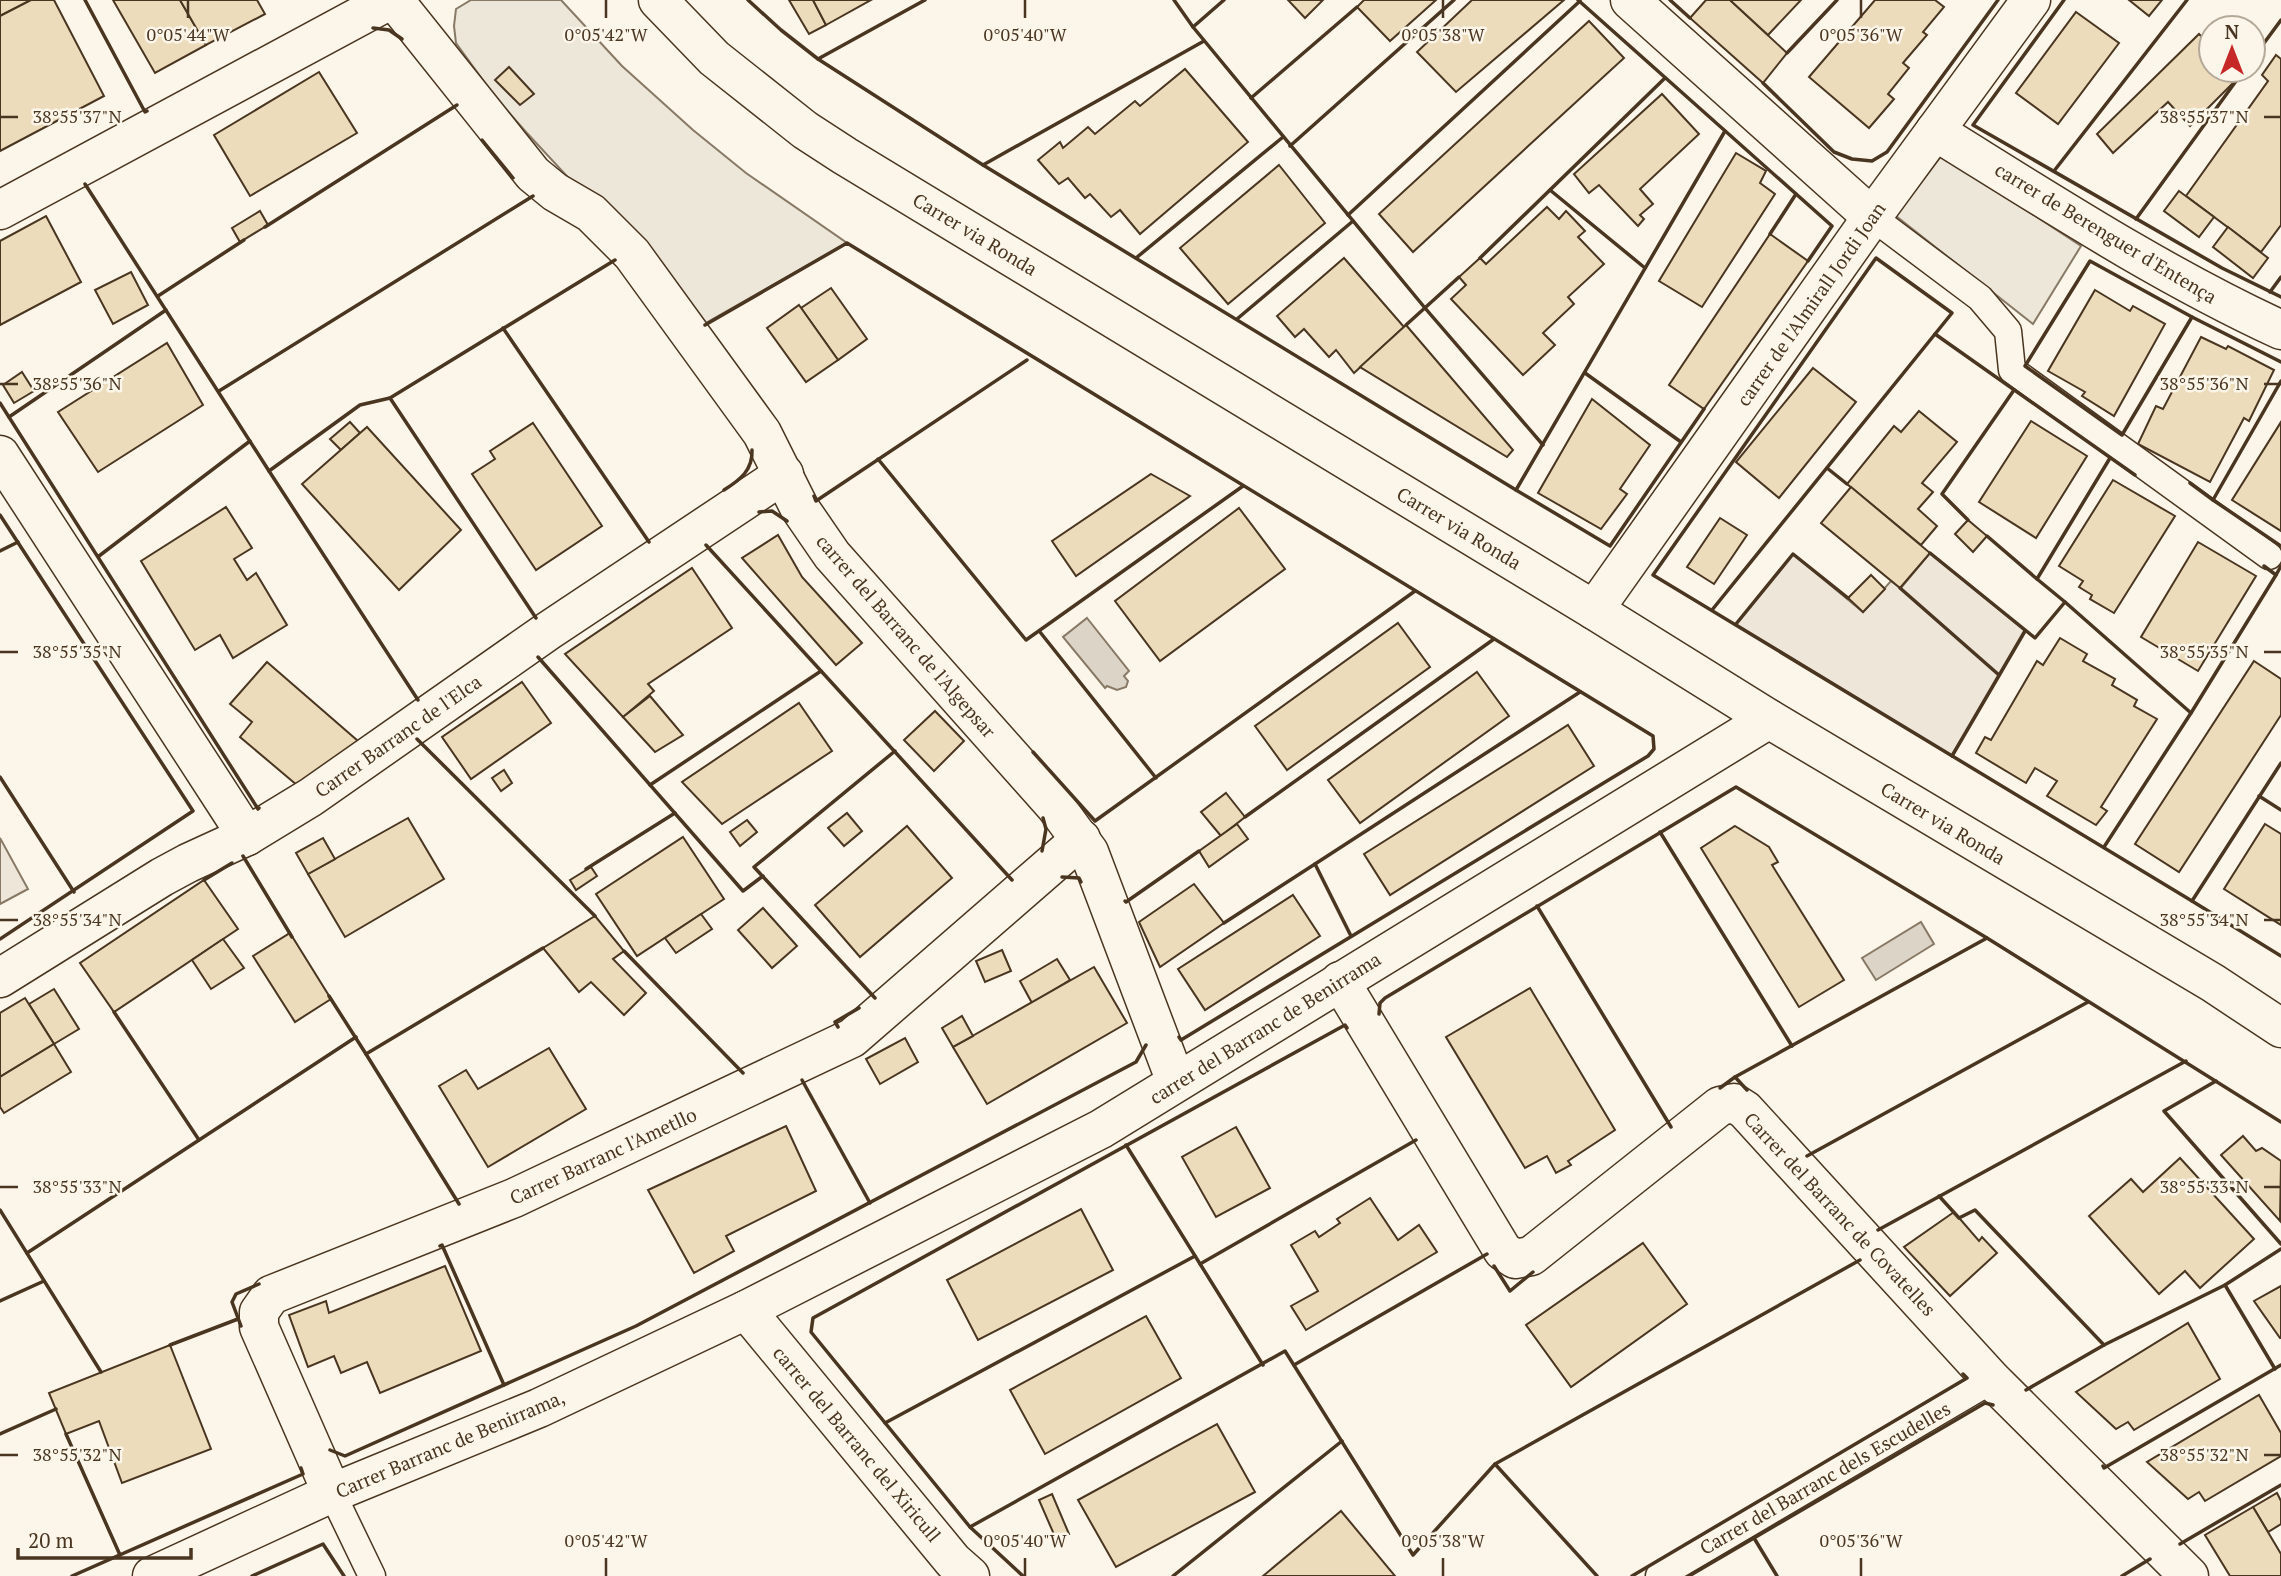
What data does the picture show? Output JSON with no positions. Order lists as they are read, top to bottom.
{
  "streets": {
    "street": [
      "carrer de Berenguer d'Entença",
      "Carrer via Ronda",
      "carrer de l'Almirall Jordi Joan",
      "carrer del Barranc de l'Algepsar",
      "Carrer Barranc de l'Elca",
      "carrer del Barranc de Benirrama",
      "Carrer Barranc l'Ametllo",
      "Carrer del Barranc de Covatelles",
      "Carrer Barranc de Benirrama,",
      "carrer del Barranc del Xiricull"
    ],
    "lane": ["Carrer del Barranc dels Escudelles"]
  },
  "crossings": [
    ["carrer de Berenguer d'Entença", "carrer de l'Almirall Jordi Joan"],
    ["Carrer via Ronda", "carrer de l'Almirall Jordi Joan"],
    ["Carrer via Ronda", "carrer del Barranc de Benirrama"],
    ["carrer del Barranc de l'Algepsar", "Carrer Barranc de l'Elca"],
    ["carrer del Barranc de l'Algepsar", "carrer del Barranc de Benirrama"],
    ["carrer del Barranc de l'Algepsar", "Carrer Barranc l'Ametllo"],
    ["carrer del Barranc de Benirrama", "Carrer del Barranc de Covatelles"],
    ["carrer del Barranc de Benirrama", "Carrer Barranc de Benirrama,"],
    ["carrer del Barranc de Benirrama", "carrer del Barranc del Xiricull"],
    ["Carrer Barranc l'Ametllo", "Carrer Barranc de Benirrama,"],
    ["Carrer del Barranc de Covatelles", "Carrer del Barranc dels Escudelles"],
    ["Carrer Barranc de Benirrama,", "carrer del Barranc del Xiricull"]
  ],
  "scale_bar": "20 m",
  "north": "top",
  "coordinates": [
    "0°05'44\"W",
    "0°05'42\"W",
    "0°05'40\"W",
    "0°05'38\"W",
    "0°05'36\"W",
    "38°55'37\"N",
    "38°55'36\"N",
    "38°55'35\"N",
    "38°55'34\"N",
    "38°55'33\"N",
    "38°55'32\"N"
  ]
}
